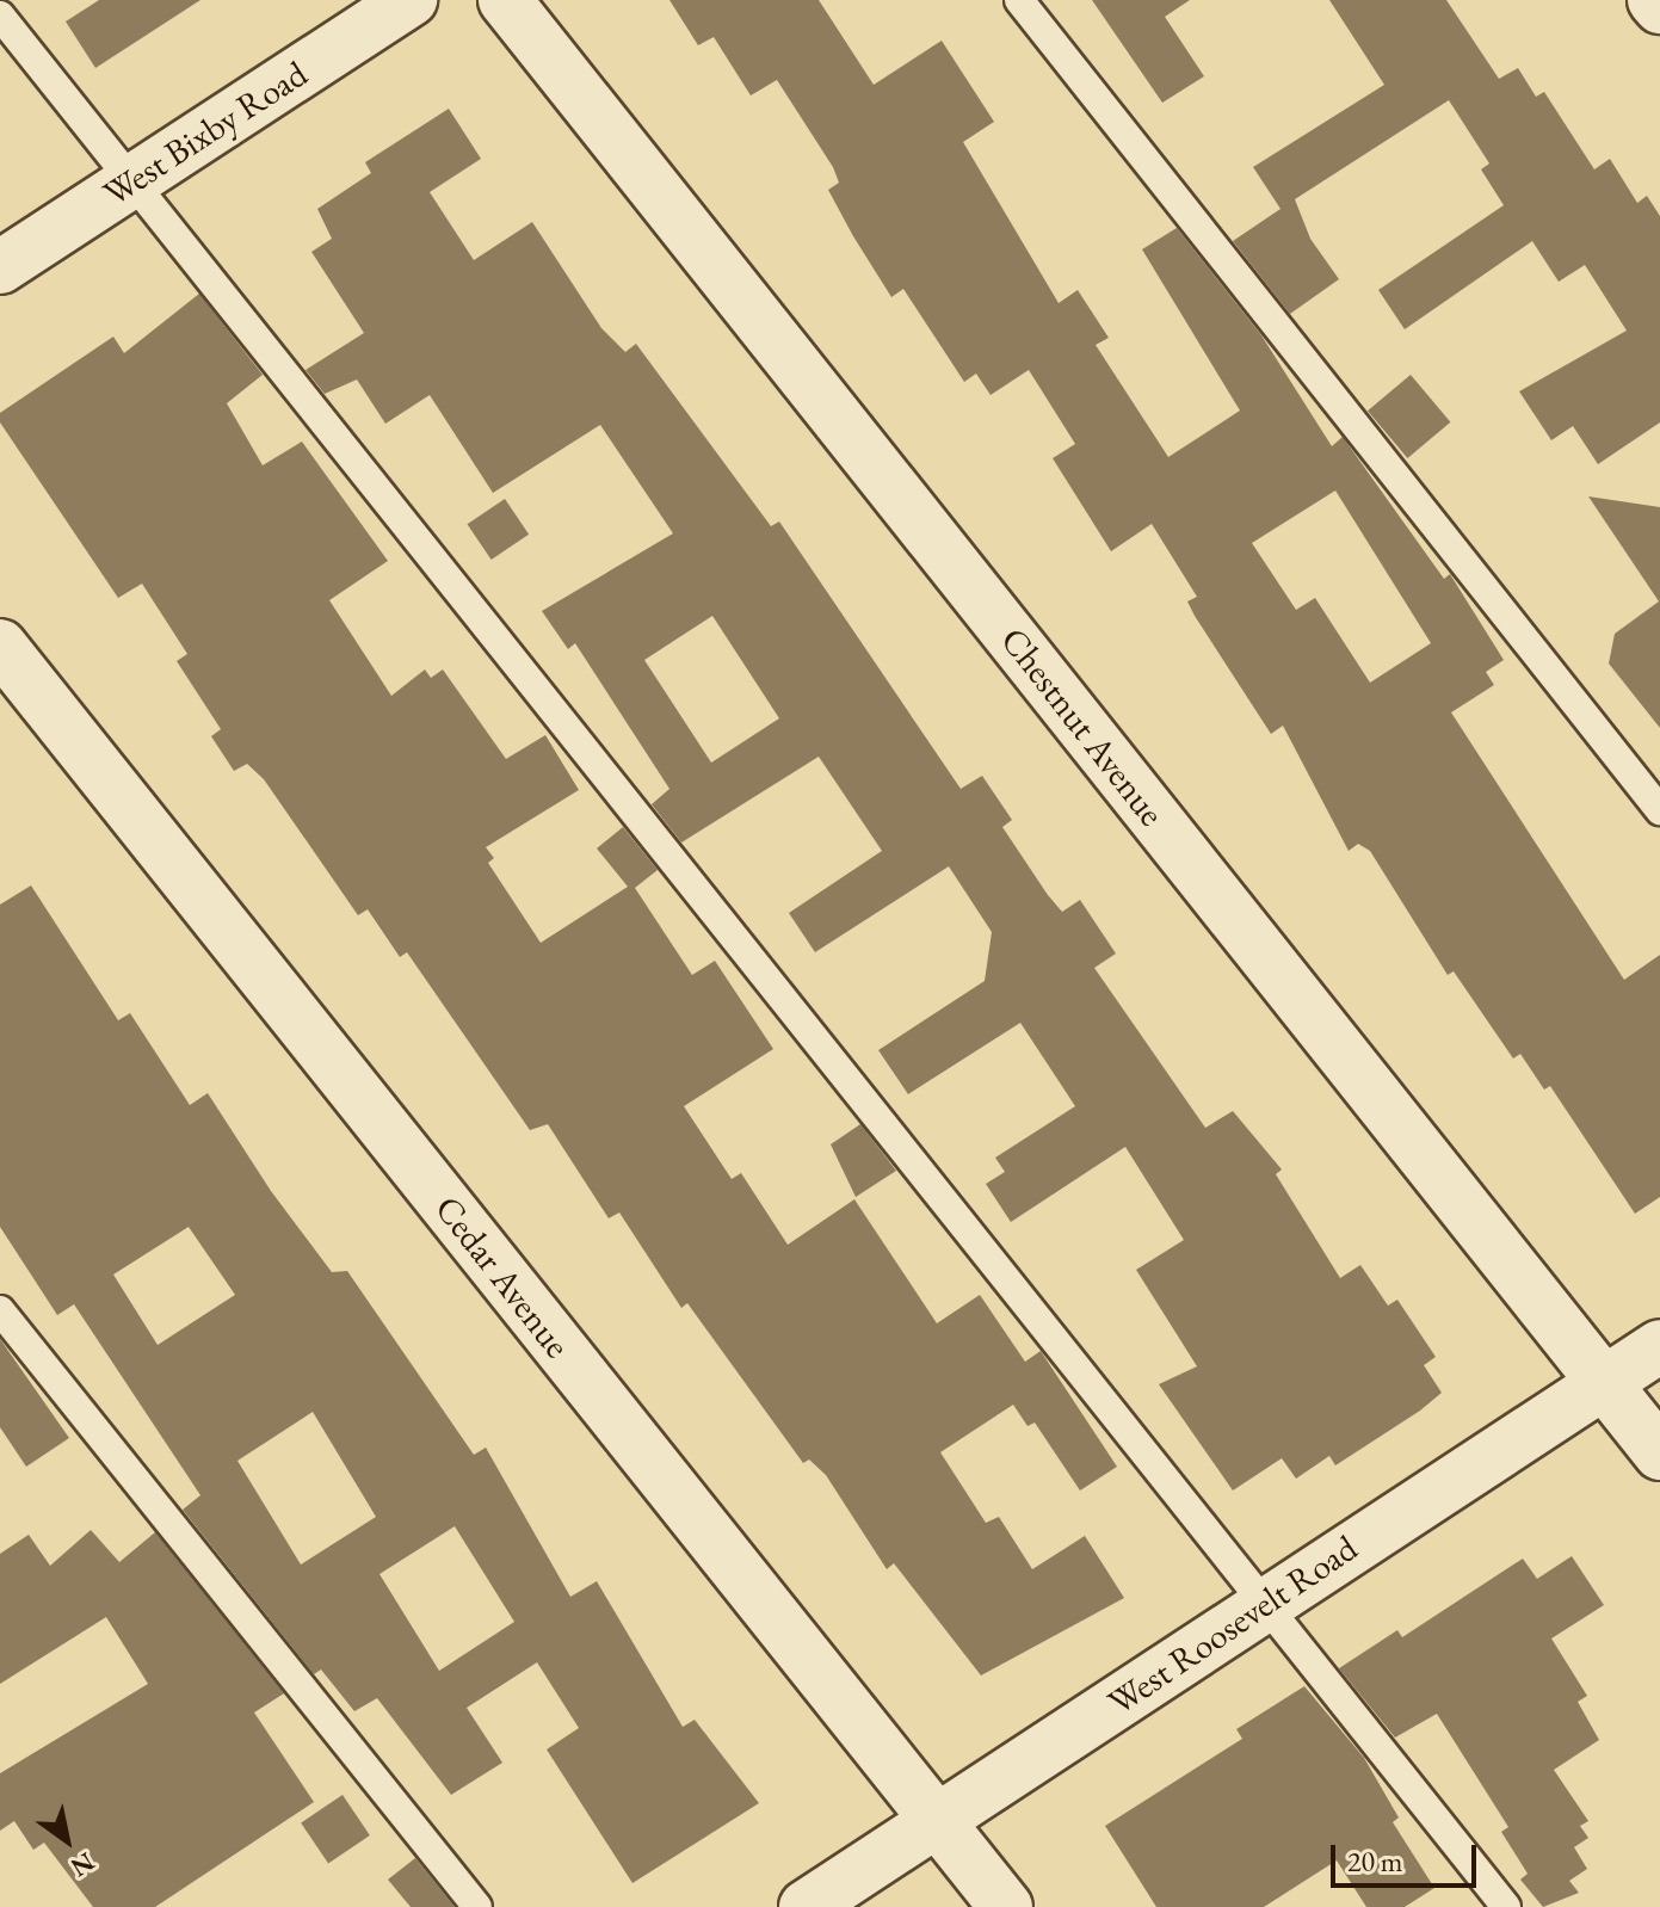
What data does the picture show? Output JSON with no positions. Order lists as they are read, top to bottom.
{
  "streets": {
    "street": [
      "West Bixby Road",
      "Chestnut Avenue",
      "Cedar Avenue",
      "West Roosevelt Road"
    ]
  },
  "crossings": [
    ["Chestnut Avenue", "West Roosevelt Road"],
    ["Cedar Avenue", "West Roosevelt Road"]
  ],
  "scale_bar": "20 m",
  "north": "bottom right"
}
